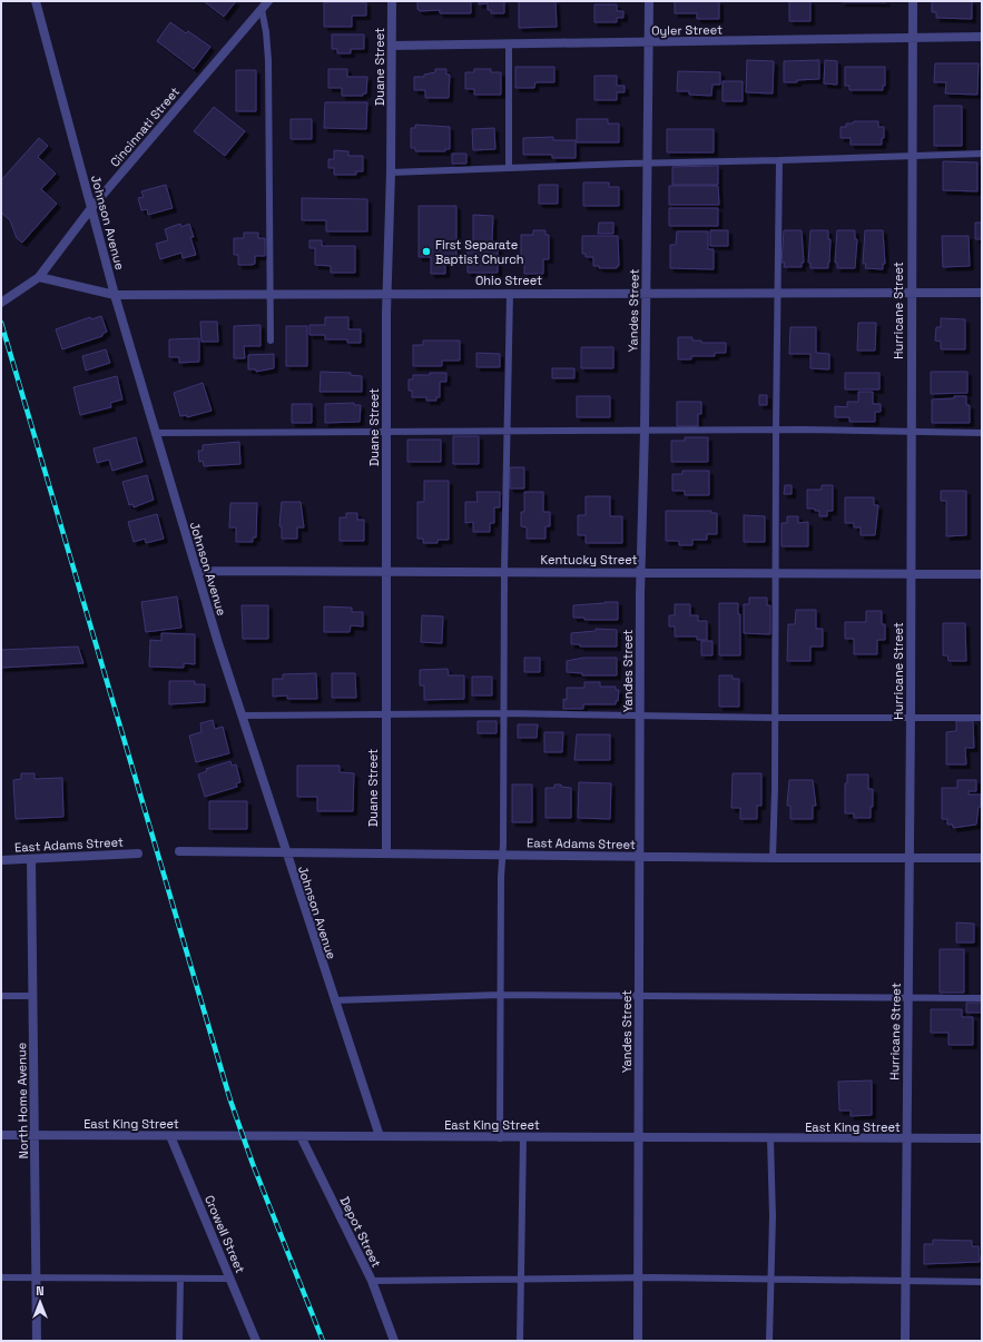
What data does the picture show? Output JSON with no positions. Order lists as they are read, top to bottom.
{
  "streets": {
    "street": [
      "Oyler Street",
      "Duane Street",
      "Cincinnati Street",
      "Johnson Avenue",
      "Ohio Street",
      "Yandes Street",
      "Hurricane Street",
      "Kentucky Street",
      "East Adams Street",
      "North Home Avenue",
      "East King Street",
      "Depot Street",
      "Crowell Street"
    ]
  },
  "crossings": [
    ["Oyler Street", "Duane Street"],
    ["Oyler Street", "Yandes Street"],
    ["Oyler Street", "Hurricane Street"],
    ["Duane Street", "Ohio Street"],
    ["Duane Street", "Kentucky Street"],
    ["Duane Street", "East Adams Street"],
    ["Cincinnati Street", "Johnson Avenue"],
    ["Cincinnati Street", "Ohio Street"],
    ["Johnson Avenue", "Ohio Street"],
    ["Johnson Avenue", "Kentucky Street"],
    ["Johnson Avenue", "East Adams Street"],
    ["Johnson Avenue", "East King Street"],
    ["Ohio Street", "Yandes Street"],
    ["Ohio Street", "Hurricane Street"],
    ["Yandes Street", "Kentucky Street"],
    ["Yandes Street", "East Adams Street"],
    ["Yandes Street", "East King Street"],
    ["Hurricane Street", "Kentucky Street"],
    ["Hurricane Street", "East Adams Street"],
    ["Hurricane Street", "East King Street"],
    ["East Adams Street", "North Home Avenue"],
    ["North Home Avenue", "East King Street"],
    ["East King Street", "Depot Street"],
    ["East King Street", "Crowell Street"]
  ],
  "places": ["First Separate Baptist Church"],
  "north": "top"
}
